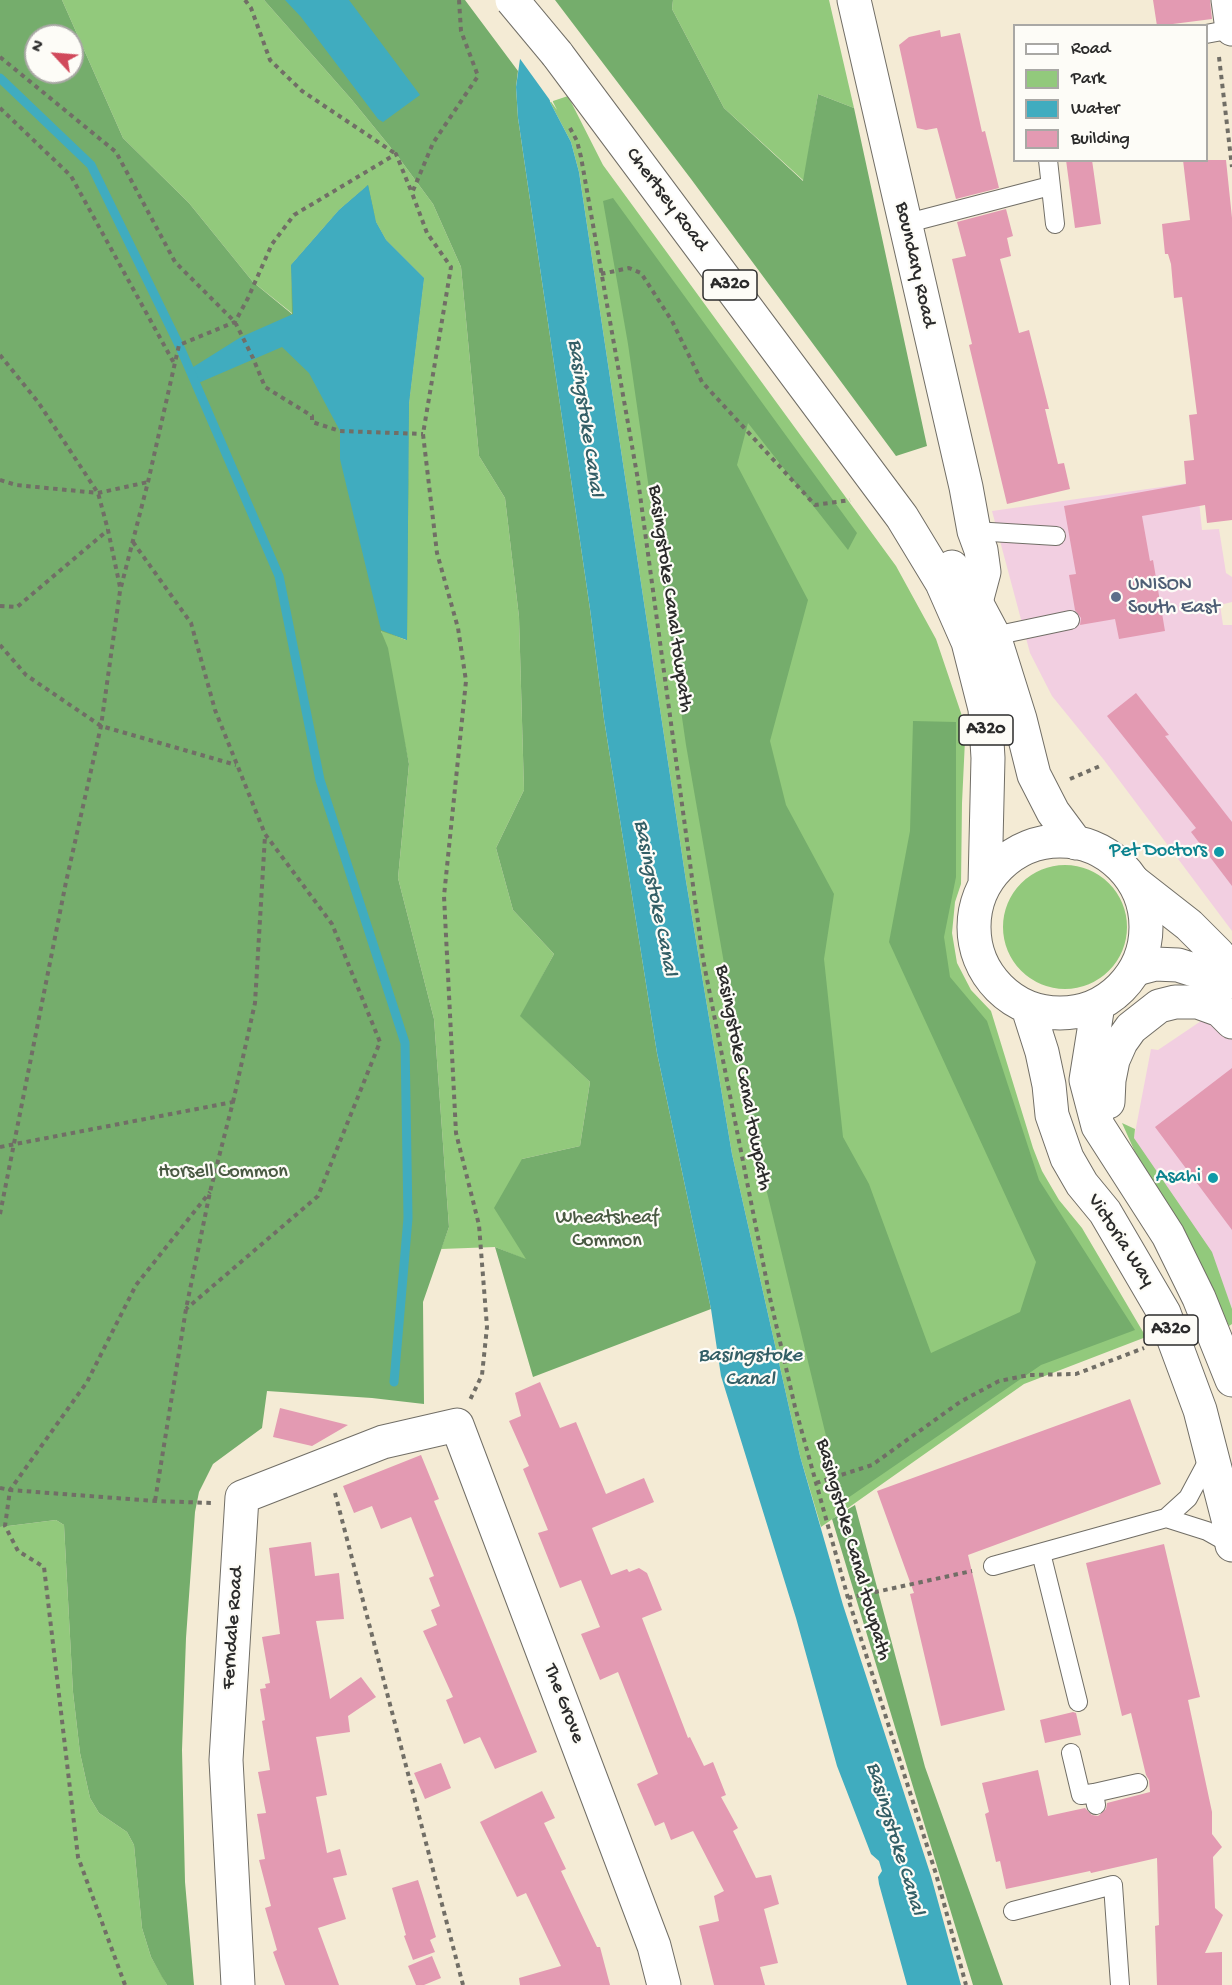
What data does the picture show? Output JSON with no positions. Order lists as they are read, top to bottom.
{
  "streets": {
    "main road": [
      "Chertsey Road",
      "Boundary Road",
      "A320",
      "Victoria Way",
      "Ferndale Road",
      "The Grove"
    ],
    "path": ["Basingstoke Canal towpath"]
  },
  "crossings": [
    ["Chertsey Road", "Boundary Road"],
    ["Chertsey Road", "A320"],
    ["Chertsey Road", "Victoria Way"],
    ["A320", "Victoria Way"]
  ],
  "water": ["Basingstoke Canal"],
  "parks": ["Horsell Common", "Wheatsheaf Common"],
  "places": ["UNISON South East", "Pet Doctors", "Asahi"],
  "legend": [
    "Road",
    "Park",
    "Water",
    "Building"
  ],
  "north": "top left"
}
